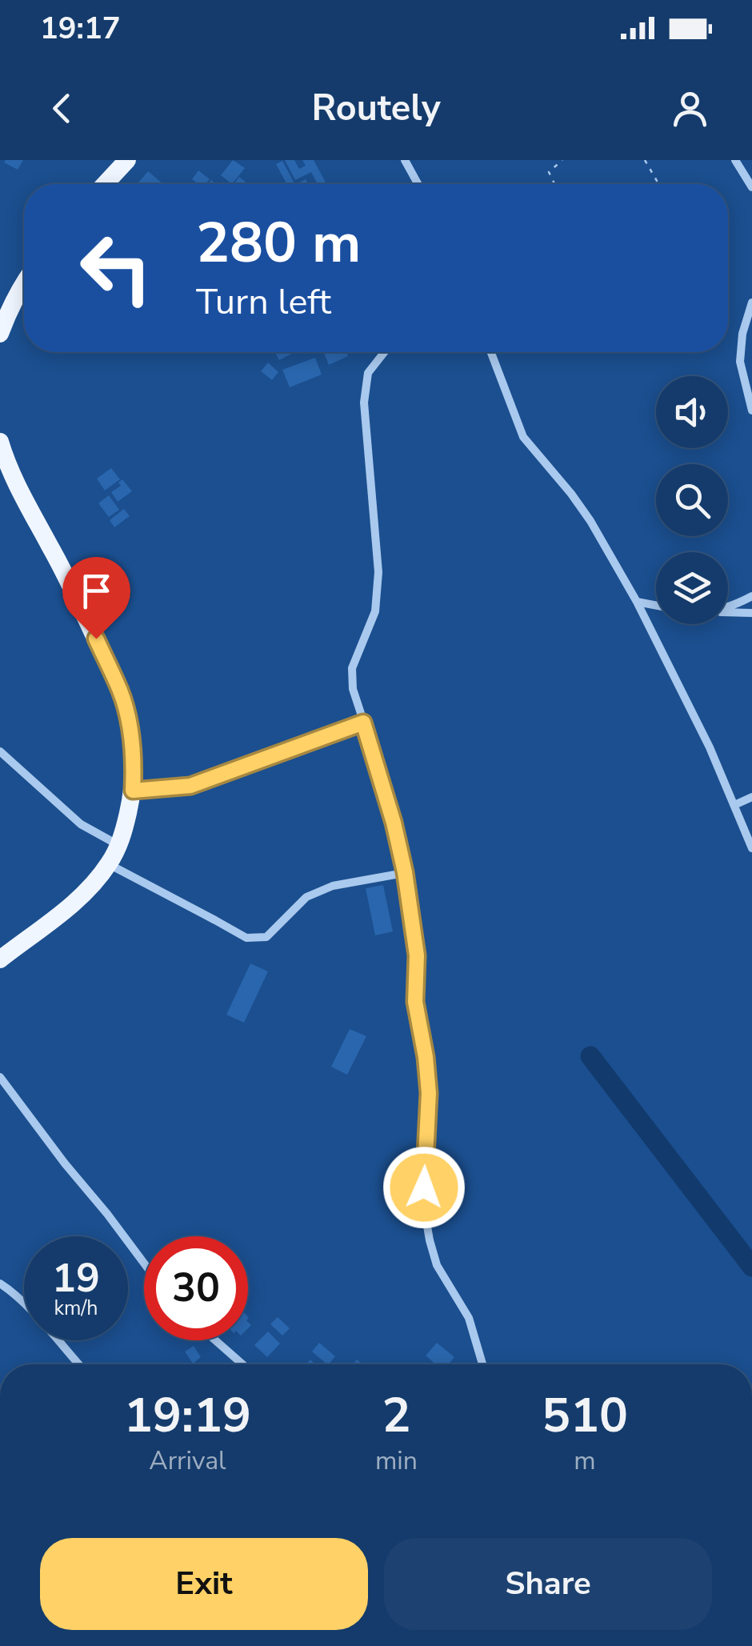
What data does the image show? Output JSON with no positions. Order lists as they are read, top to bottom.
{
  "page": {
    "status": "19:17",
    "header": "Routely",
    "turn": ["280 m", "Turn left"],
    "speed": "19 km/h",
    "limit": "30",
    "eta": [
      "19:19",
      "Arrival",
      "2",
      "min",
      "510",
      "m"
    ],
    "buttons": ["Exit", "Share"]
  }
}
